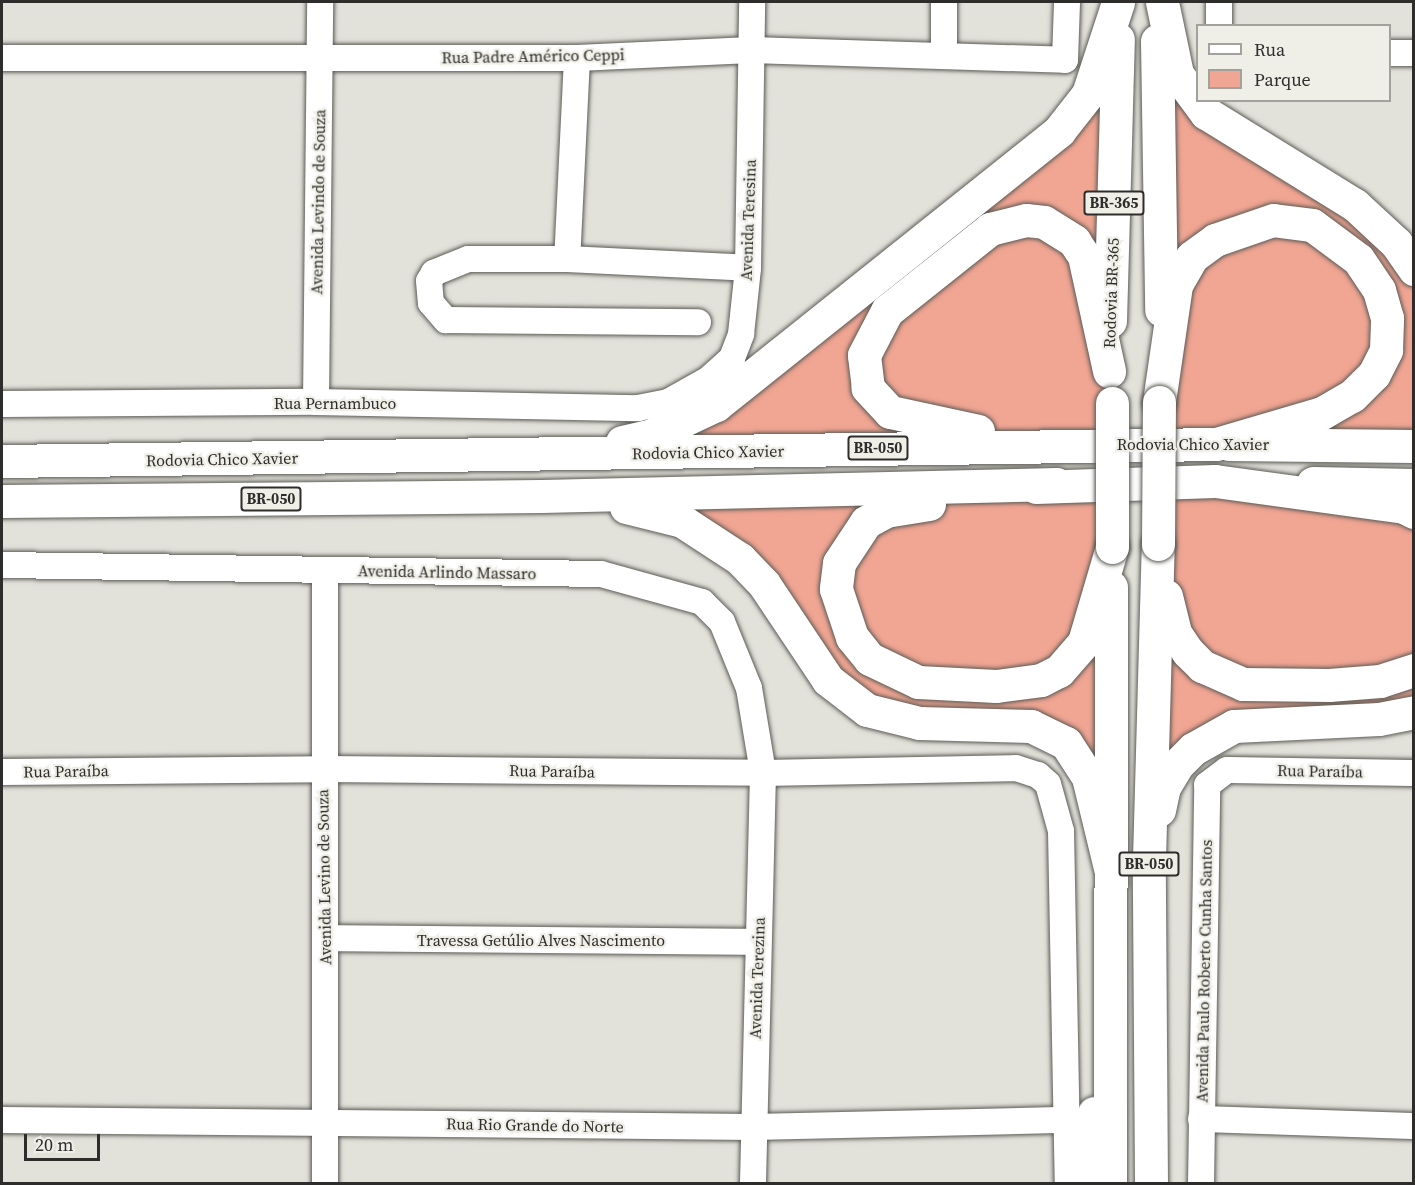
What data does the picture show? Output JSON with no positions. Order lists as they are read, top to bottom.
{
  "streets": {
    "main road": [
      "BR-365",
      "Rodovia BR-365",
      "Rodovia Chico Xavier",
      "BR-050"
    ],
    "street": [
      "Rua Padre Américo Ceppi",
      "Avenida Levindo de Souza",
      "Avenida Teresina",
      "Rua Pernambuco",
      "Avenida Arlindo Massaro",
      "Rua Paraíba",
      "Avenida Levino de Souza",
      "Travessa Getúlio Alves Nascimento",
      "Avenida Paulo Roberto Cunha Santos",
      "Avenida Terezina",
      "Rua Rio Grande do Norte"
    ]
  },
  "crossings": [
    ["Rua Padre Américo Ceppi", "Avenida Levindo de Souza"],
    ["Rua Padre Américo Ceppi", "Avenida Teresina"],
    ["Avenida Levindo de Souza", "Rua Pernambuco"],
    ["BR-365", "BR-050"],
    ["Avenida Teresina", "Rua Pernambuco"],
    ["Rodovia BR-365", "BR-050"],
    ["Avenida Arlindo Massaro", "Rua Paraíba"],
    ["Avenida Arlindo Massaro", "Avenida Levino de Souza"],
    ["Avenida Arlindo Massaro", "Avenida Terezina"],
    ["Rua Paraíba", "Avenida Levino de Souza"],
    ["Rua Paraíba", "Avenida Paulo Roberto Cunha Santos"],
    ["Rua Paraíba", "Avenida Terezina"],
    ["Rua Paraíba", "Rua Rio Grande do Norte"],
    ["Avenida Levino de Souza", "Travessa Getúlio Alves Nascimento"],
    ["Avenida Levino de Souza", "Rua Rio Grande do Norte"],
    ["Travessa Getúlio Alves Nascimento", "Avenida Terezina"],
    ["Avenida Terezina", "Rua Rio Grande do Norte"]
  ],
  "legend": ["Rua", "Parque"],
  "scale_bar": "20 m"
}
